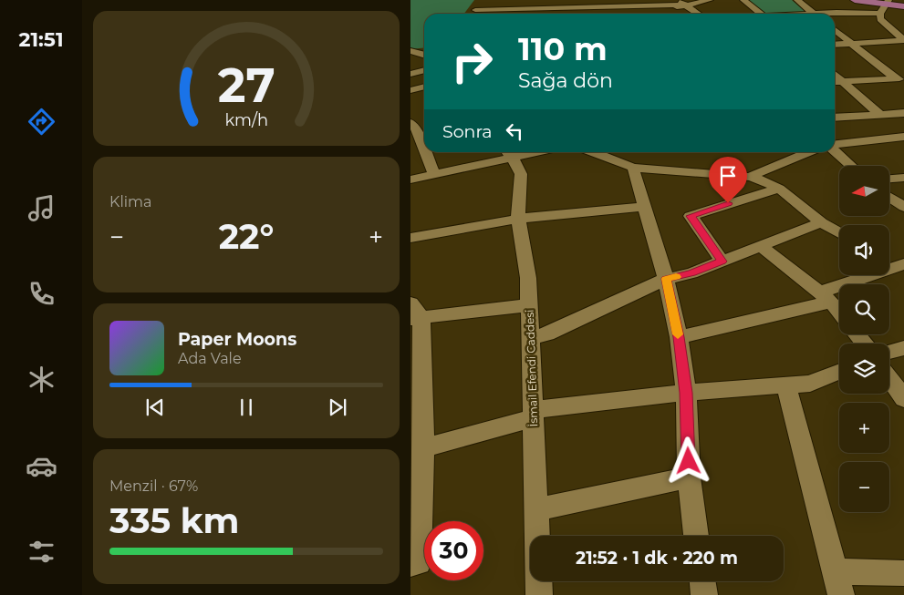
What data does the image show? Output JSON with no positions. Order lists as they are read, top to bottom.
{
  "streets": {
    "street": ["İsmail Efendi Caddesi"]
  },
  "north": "left",
  "page": {
    "tabs": "21:51",
    "turn": ["110 m", "Sağa dön"],
    "then": "Sonra",
    "tile": [
      "Klima",
      ["Menzil · 67%", "335 km"]
    ],
    "map_buttons": ["+", "−"],
    "heat": ["−", "22°", "+"],
    "song": ["Paper Moons", "Ada Vale"],
    "limit": "30",
    "trip": "21:52 · 1 dk · 220 m",
    "gauge": ["27", "km/h"]
  }
}
